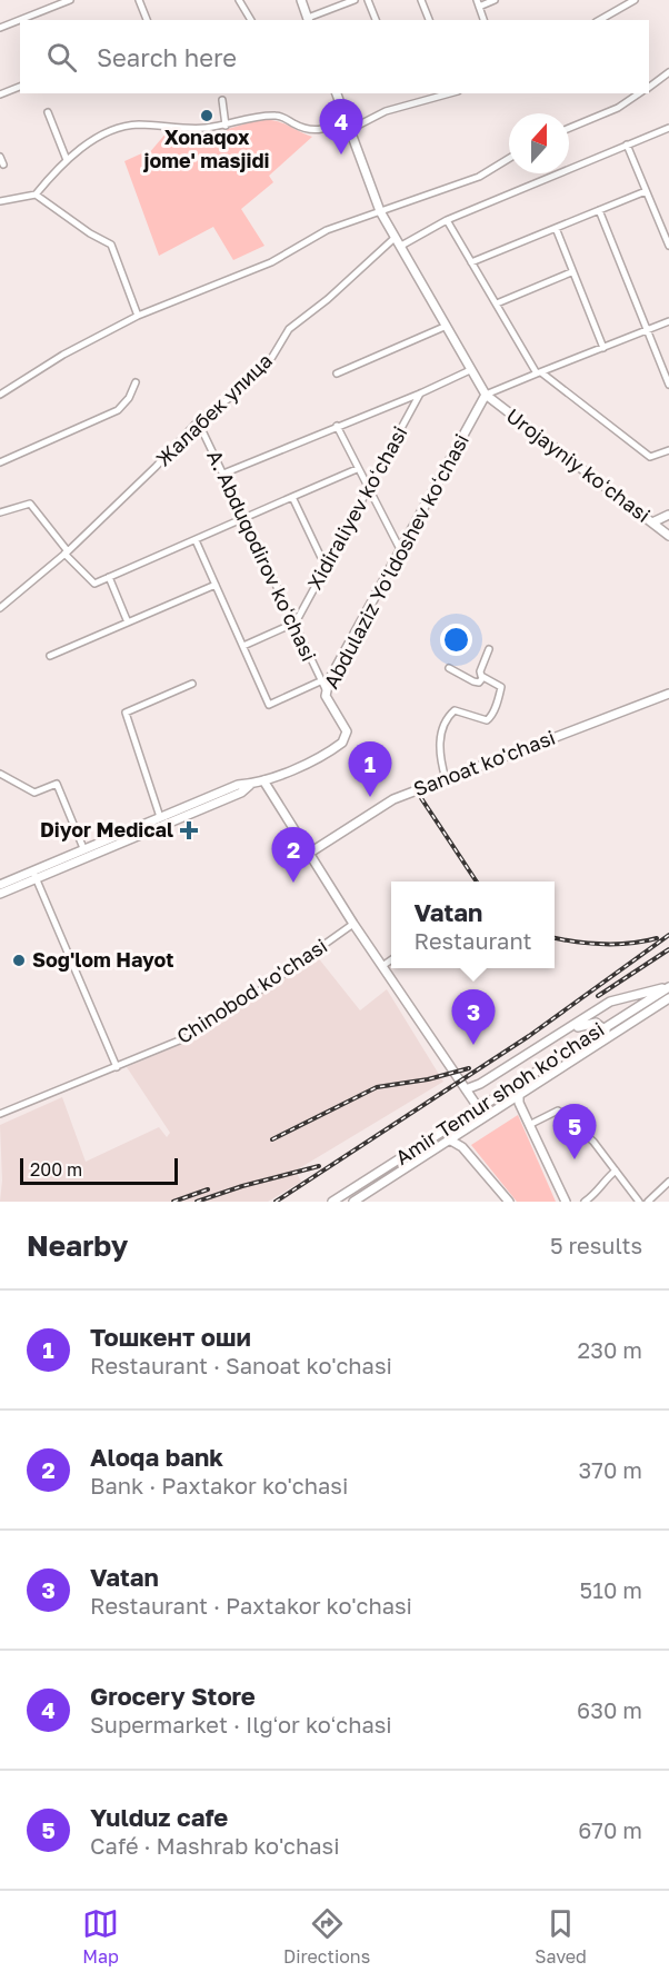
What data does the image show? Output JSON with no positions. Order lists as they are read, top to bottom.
{
  "streets": {
    "main road": [
      "Urоjayniy koʻchasi",
      "Abdulaziz Yoʻldoshev koʻchasi",
      "Sanoat ko'chasi",
      "Amir Temur shoh ko'chasi"
    ],
    "street": [
      "Жалабек улица",
      "Xidiraliyev koʻchasi",
      "A. Abduqodirov koʻchasi",
      "Chinobod ko'chasi"
    ]
  },
  "crossings": [
    ["Жалабек улица", "A. Abduqodirov koʻchasi"],
    ["Urоjayniy koʻchasi", "Abdulaziz Yoʻldoshev koʻchasi"],
    ["Xidiraliyev koʻchasi", "A. Abduqodirov koʻchasi"],
    ["A. Abduqodirov koʻchasi", "Abdulaziz Yoʻldoshev koʻchasi"]
  ],
  "places": {
    "other": ["Xonaqox jome' masjidi", "Sog'lom Hayot"],
    "health": ["Diyor Medical"]
  },
  "scale_bar": "200 m",
  "north": "top",
  "page": {
    "search": "Search here",
    "pins": [
      "4",
      "1",
      "2",
      "3",
      "5"
    ],
    "popup": ["Vatan", "Restaurant"],
    "scale": "200 m",
    "heading": ["Nearby", "5 results"],
    "list": [
      {
        "mark": "1",
        "name": "Тошкент оши",
        "note": "Restaurant · Sanoat ko'chasi",
        "value": "230 m"
      },
      {
        "mark": "2",
        "name": "Aloqa bank",
        "note": "Bank · Paxtakor ko'chasi",
        "value": "370 m"
      },
      {
        "mark": "3",
        "name": "Vatan",
        "note": "Restaurant · Paxtakor ko'chasi",
        "value": "510 m"
      },
      {
        "mark": "4",
        "name": "Grocery Store",
        "note": "Supermarket · Ilgʻor koʻchasi",
        "value": "630 m"
      },
      {
        "mark": "5",
        "name": "Yulduz cafe",
        "note": "Café · Mashrab ko'chasi",
        "value": "670 m"
      }
    ],
    "nav": ["Map", "Directions", "Saved"]
  }
}
